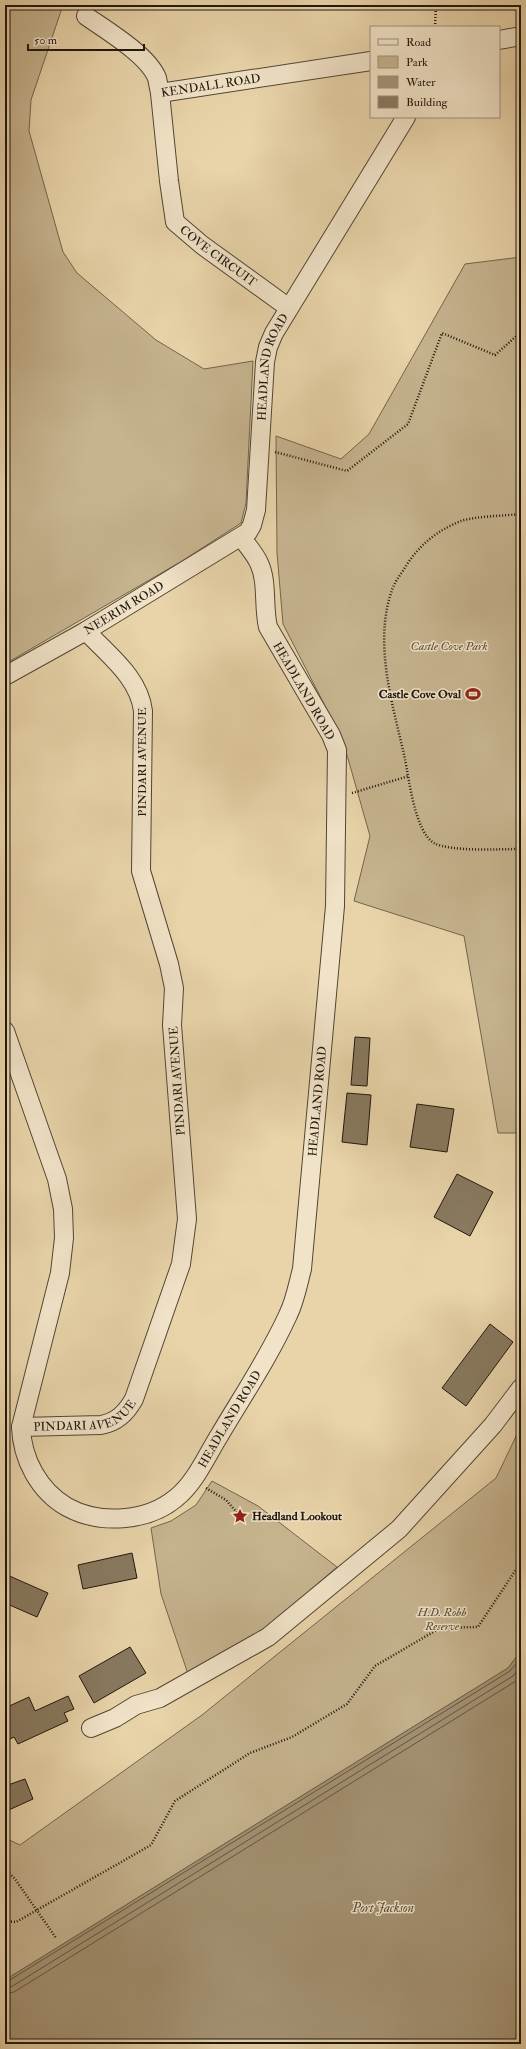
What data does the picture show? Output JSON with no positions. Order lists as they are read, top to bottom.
{
  "streets": {
    "street": [
      "KENDALL ROAD",
      "COVE CIRCUIT",
      "HEADLAND ROAD",
      "NEERIM ROAD",
      "PINDARI AVENUE"
    ]
  },
  "crossings": [
    ["KENDALL ROAD", "COVE CIRCUIT"],
    ["COVE CIRCUIT", "HEADLAND ROAD"],
    ["HEADLAND ROAD", "NEERIM ROAD"],
    ["HEADLAND ROAD", "PINDARI AVENUE"],
    ["NEERIM ROAD", "PINDARI AVENUE"]
  ],
  "water": ["Port Jackson"],
  "parks": ["Castle Cove Park", "H.D. Robb Reserve"],
  "places": {
    "sports": ["Castle Cove Oval"],
    "place": ["Headland Lookout"]
  },
  "legend": [
    "Road",
    "Park",
    "Water",
    "Building"
  ],
  "scale_bar": "50 m"
}
